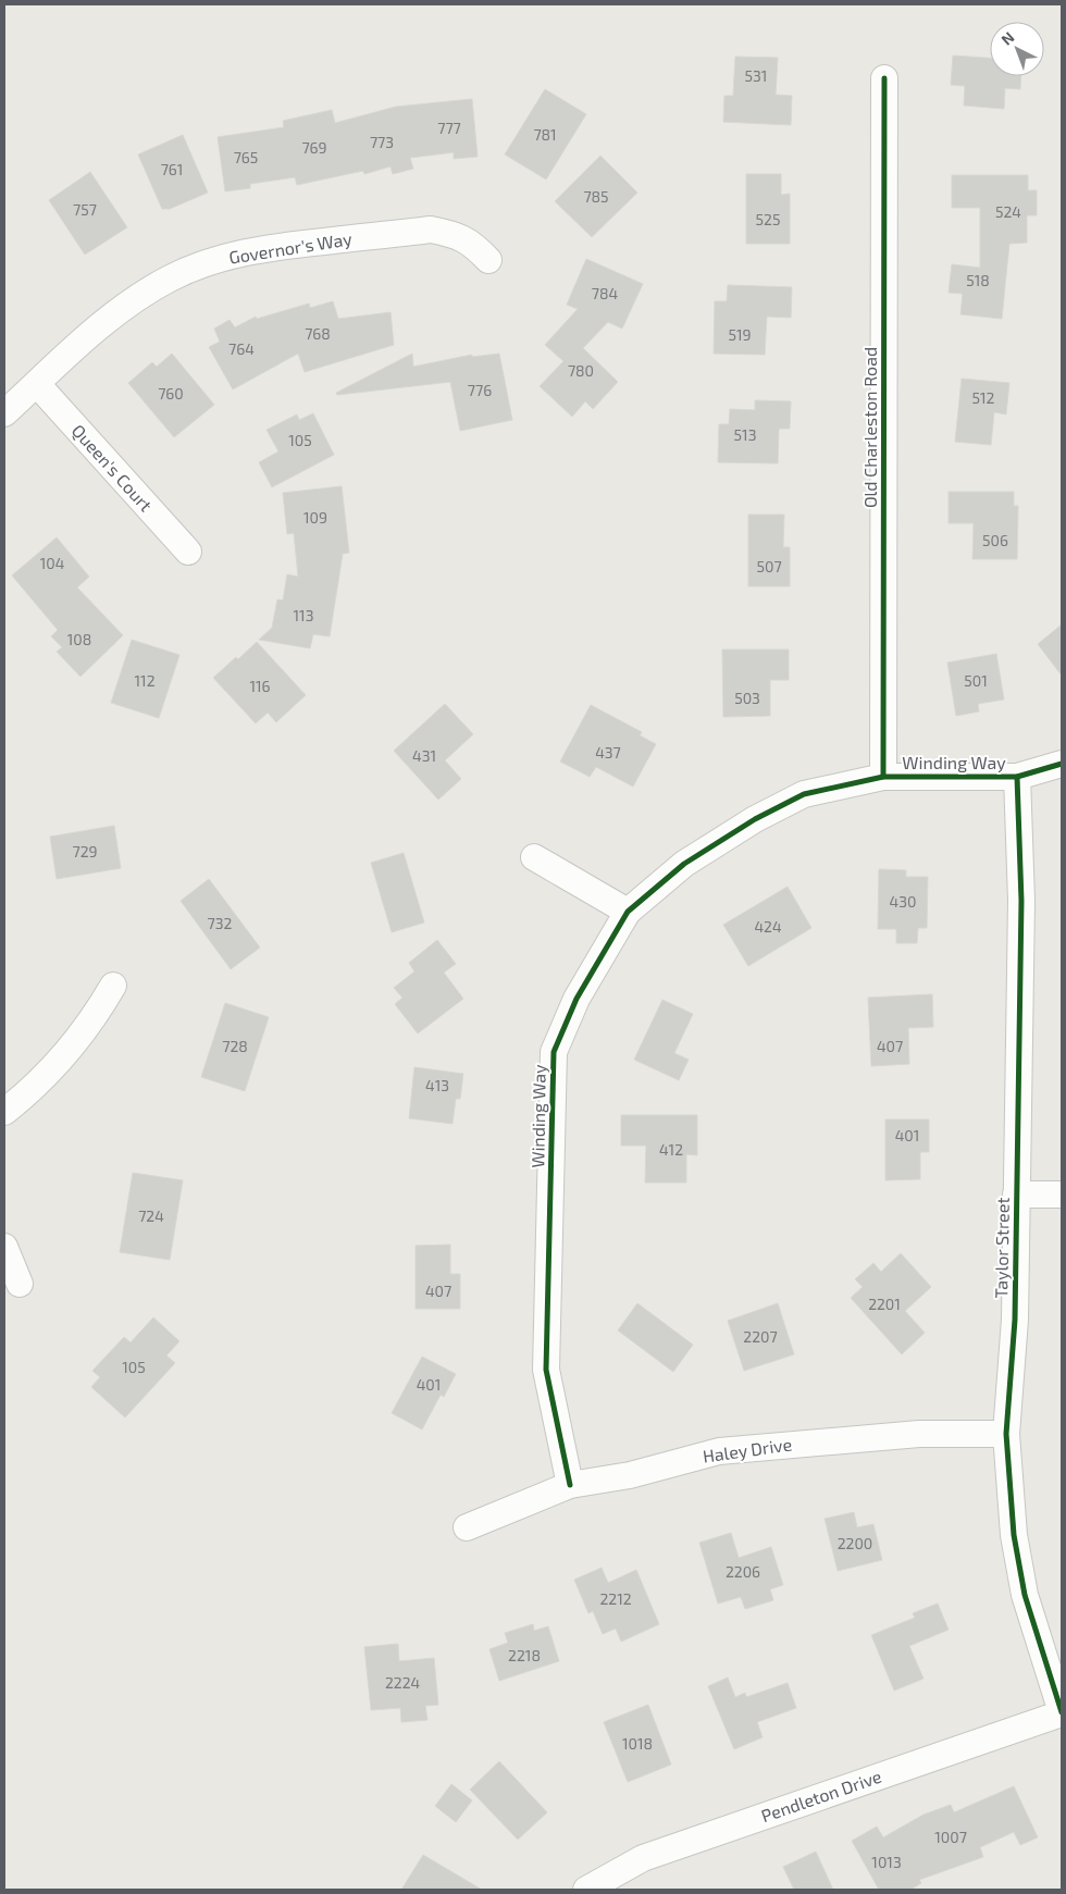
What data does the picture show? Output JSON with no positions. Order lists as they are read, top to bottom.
{
  "streets": {
    "street": [
      "Governor's Way",
      "Old Charleston Road",
      "Queen's Court",
      "Winding Way",
      "Taylor Street",
      "Haley Drive",
      "Pendleton Drive"
    ]
  },
  "crossings": [
    ["Governor's Way", "Queen's Court"],
    ["Old Charleston Road", "Winding Way"],
    ["Winding Way", "Taylor Street"],
    ["Winding Way", "Haley Drive"],
    ["Taylor Street", "Haley Drive"],
    ["Taylor Street", "Pendleton Drive"]
  ],
  "house_numbers": [
    "531",
    "777",
    "781",
    "773",
    "769",
    "765",
    "761",
    "785",
    "757",
    "524",
    "525",
    "518",
    "784",
    "768",
    "519",
    "764",
    "780",
    "776",
    "760",
    "512",
    "513",
    "105",
    "109",
    "506",
    "104",
    "507",
    "113",
    "108",
    "112",
    "501",
    "116",
    "503",
    "437",
    "431",
    "729",
    "430",
    "732",
    "424",
    "728",
    "407",
    "413",
    "401",
    "412",
    "724",
    "407",
    "2201",
    "2207",
    "105",
    "401",
    "2200",
    "2206",
    "2212",
    "2218",
    "2224",
    "1018",
    "1007",
    "1013"
  ],
  "north": "top left"
}
